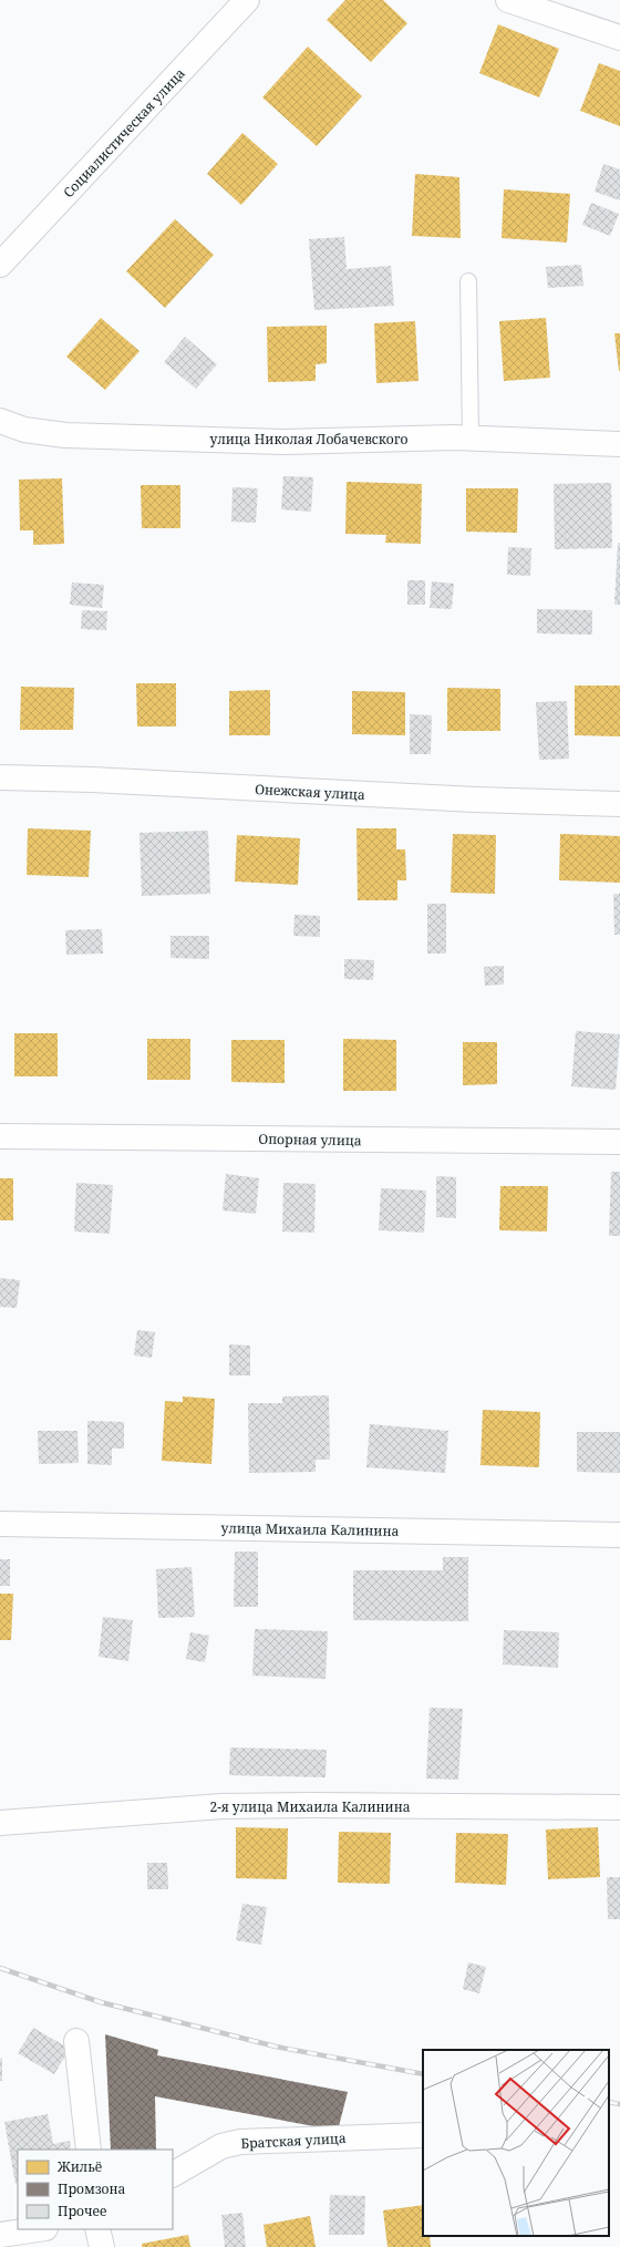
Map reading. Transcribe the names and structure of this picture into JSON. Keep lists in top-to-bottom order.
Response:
{
  "streets": {
    "street": [
      "Социалистическая улица",
      "улица Николая Лобачевского",
      "Онежская улица",
      "Опорная улица",
      "улица Михаила Калинина",
      "2-я улица Михаила Калинина",
      "Братская улица"
    ]
  },
  "legend": ["Жильё", "Промзона", "Прочее"]
}
